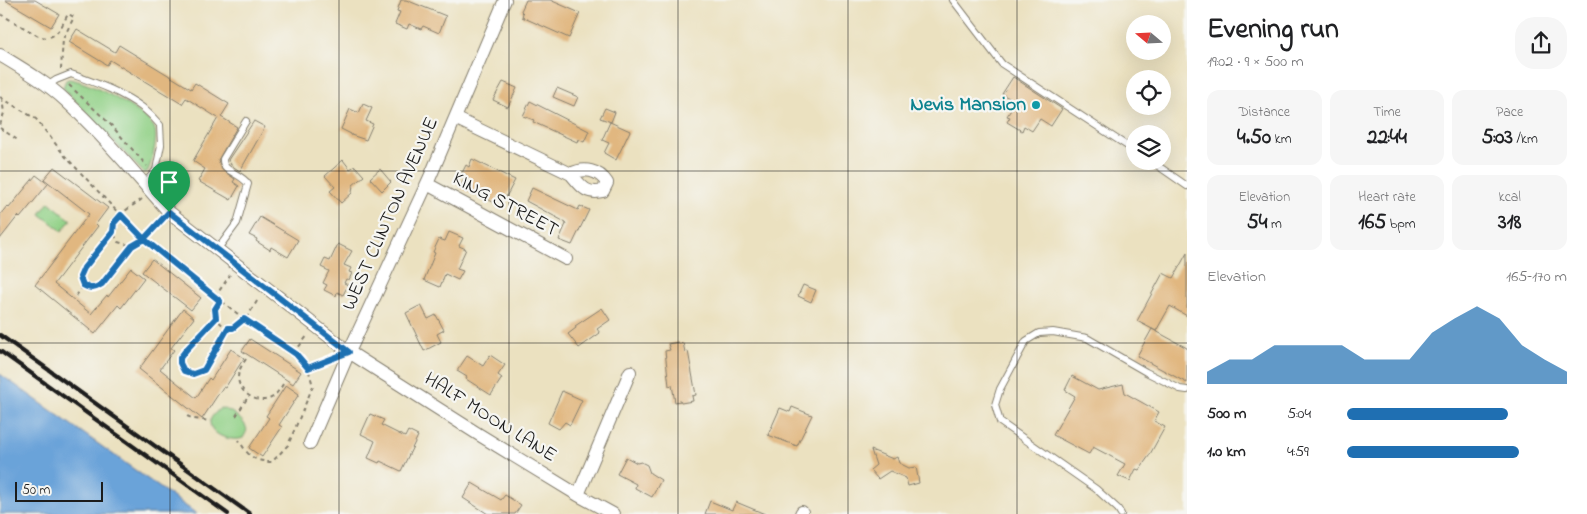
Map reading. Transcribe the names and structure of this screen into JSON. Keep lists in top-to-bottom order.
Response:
{
  "streets": {
    "street": ["KING STREET", "WEST CLINTON AVENUE", "HALF MOON LANE"]
  },
  "crossings": [
    ["KING STREET", "WEST CLINTON AVENUE"],
    ["WEST CLINTON AVENUE", "HALF MOON LANE"]
  ],
  "places": ["Nevis Mansion"],
  "scale_bar": "50 m",
  "north": "left",
  "page": {
    "heading": ["Evening run", "19:02 · 9 × 500 m"],
    "stats": [
      ["Distance", "4.50 km"],
      ["Time", "22:44"],
      ["Pace", "5:03 /km"],
      ["Elevation", "54 m"],
      ["Heart rate", "165 bpm"],
      ["kcal", "318"]
    ],
    "chart": ["Elevation", "165–170 m"],
    "list": [
      {
        "name": "500 m",
        "note": "5:04"
      },
      {
        "name": "1.0 km",
        "note": "4:59"
      }
    ],
    "scale": "50 m"
  }
}
